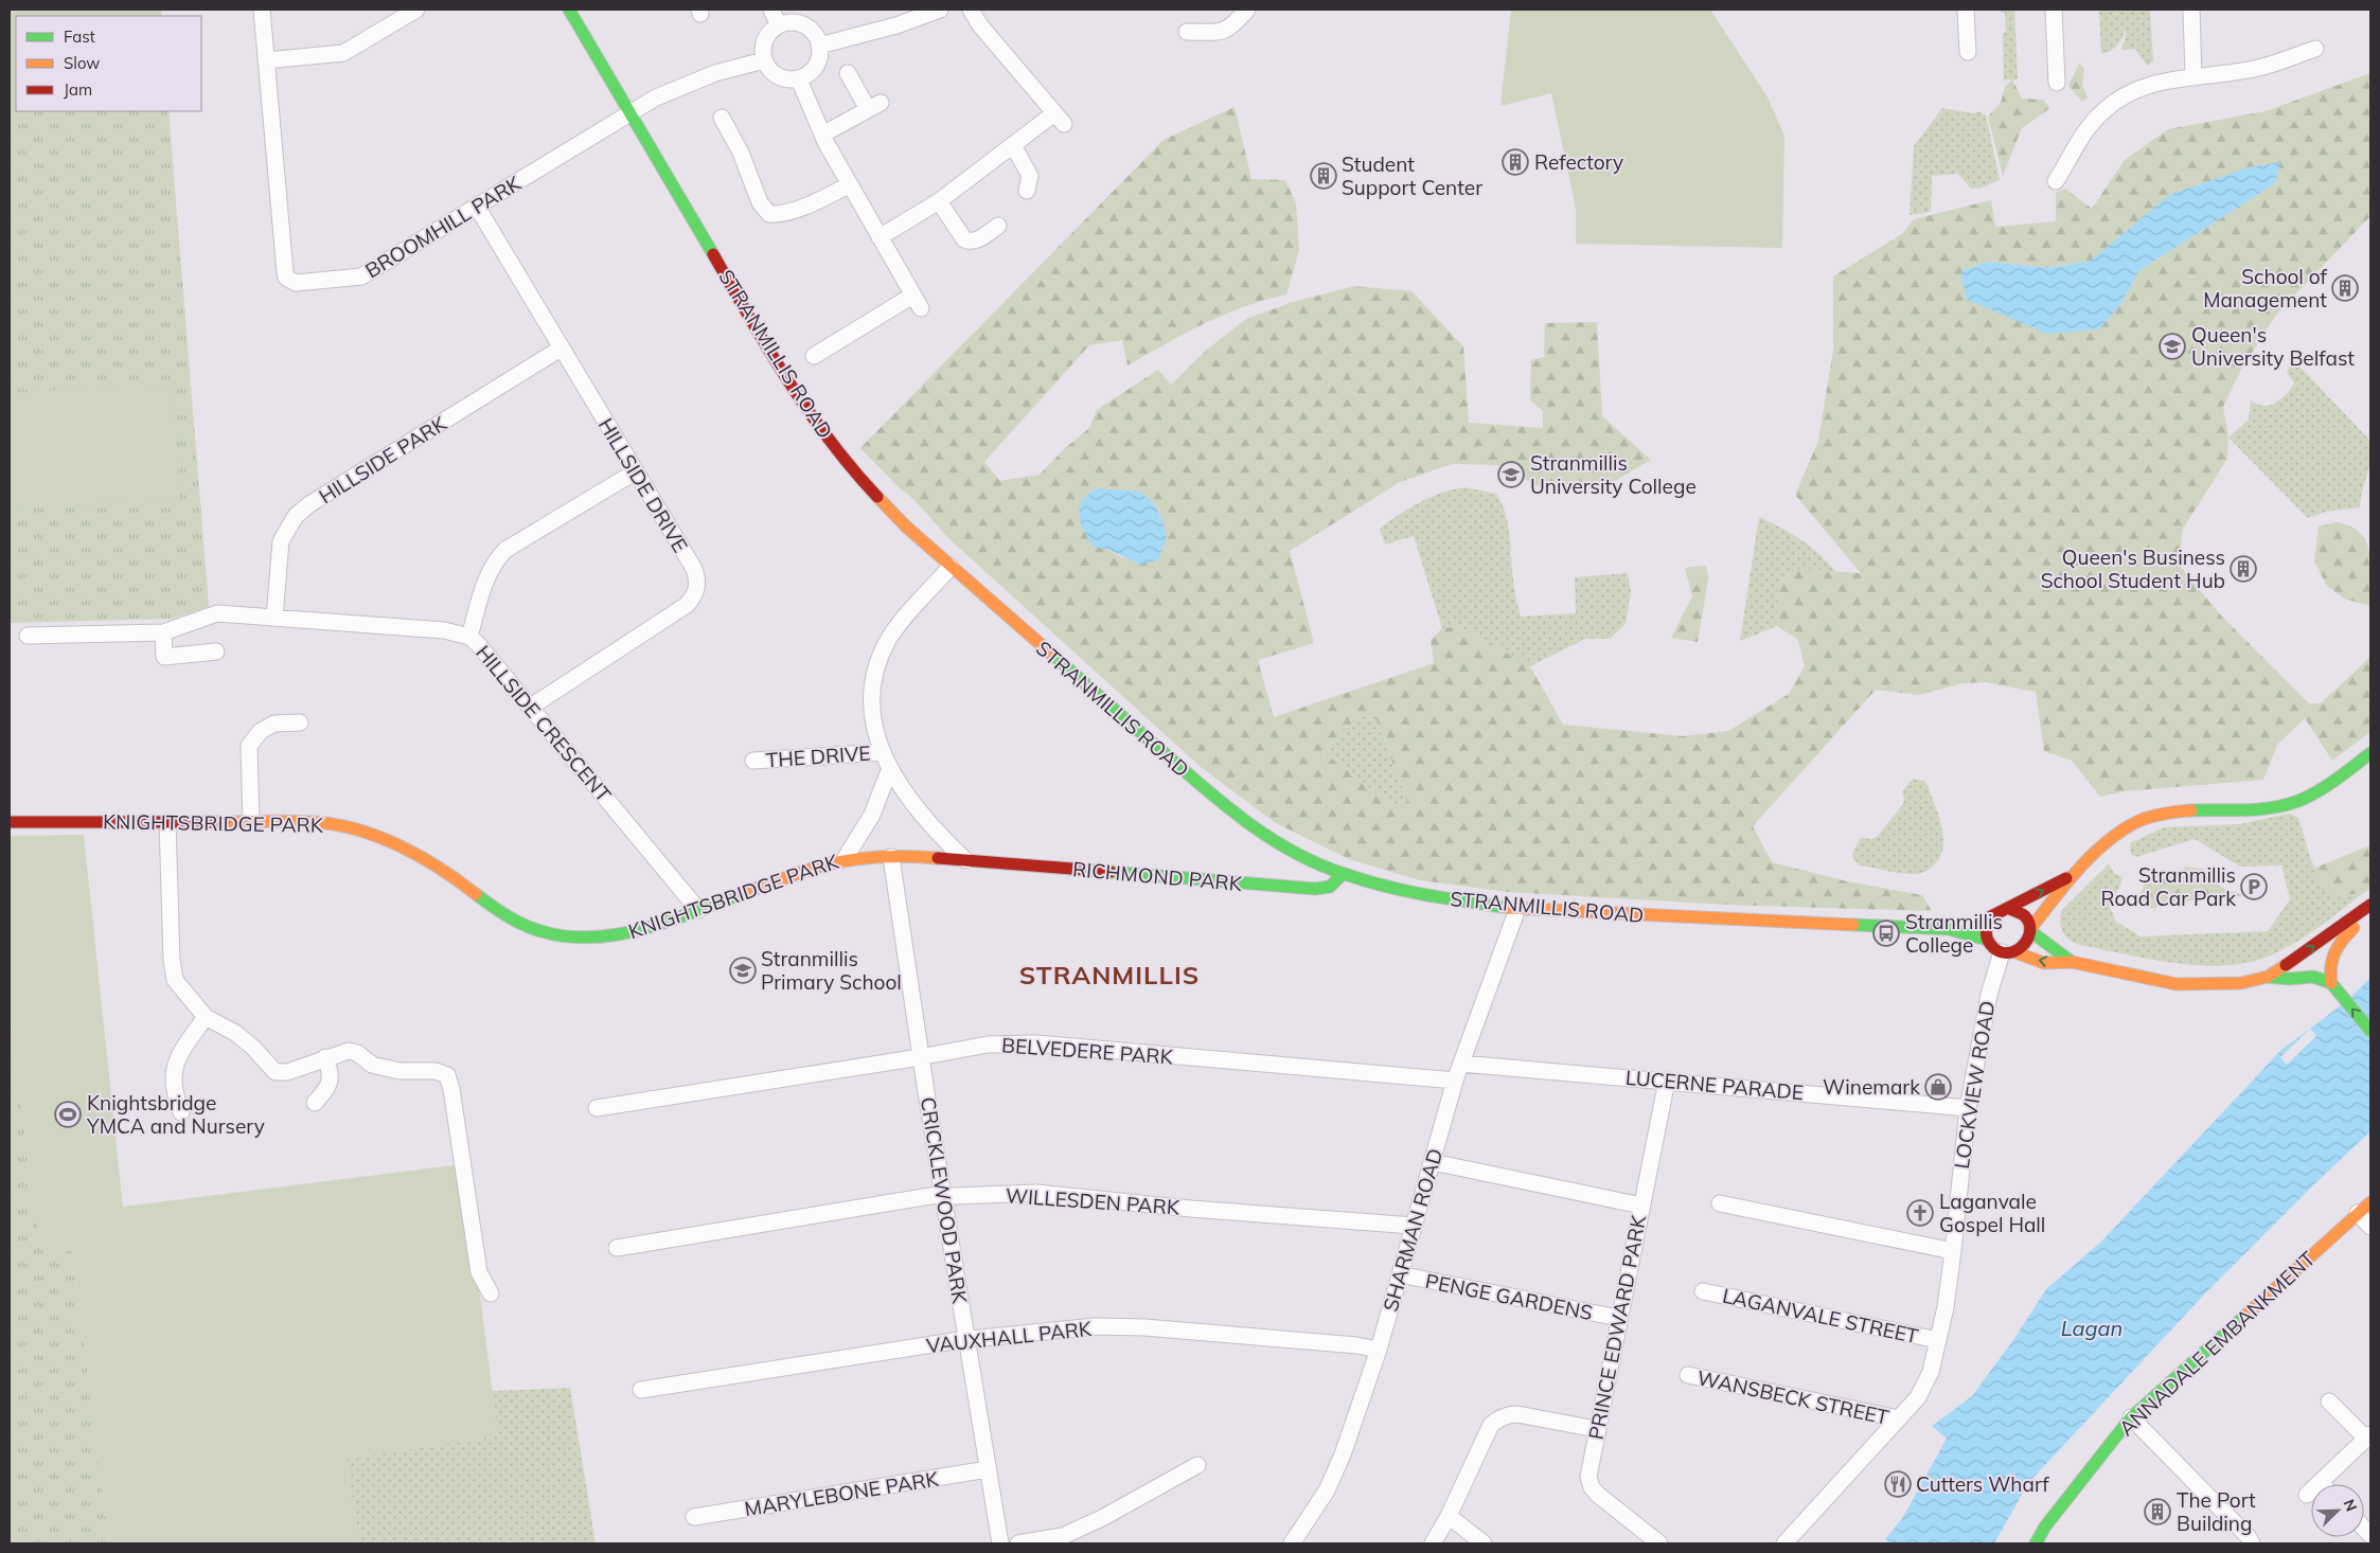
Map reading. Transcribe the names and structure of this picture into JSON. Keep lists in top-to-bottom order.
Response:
{
  "streets": {
    "street": [
      "BROOMHILL PARK",
      "STRANMILLIS ROAD",
      "HILLSIDE PARK",
      "HILLSIDE DRIVE",
      "HILLSIDE CRESCENT",
      "THE DRIVE",
      "KNIGHTSBRIDGE PARK",
      "RICHMOND PARK",
      "BELVEDERE PARK",
      "LUCERNE PARADE",
      "LOCKVIEW ROAD",
      "CRICKLEWOOD PARK",
      "WILLESDEN PARK",
      "SHARMAN ROAD",
      "PENGE GARDENS",
      "LAGANVALE STREET",
      "PRINCE EDWARD PARK",
      "VAUXHALL PARK",
      "ANNADALE EMBANKMENT",
      "WANSBECK STREET",
      "MARYLEBONE PARK"
    ]
  },
  "crossings": [
    ["BROOMHILL PARK", "STRANMILLIS ROAD"],
    ["BROOMHILL PARK", "HILLSIDE DRIVE"],
    ["STRANMILLIS ROAD", "RICHMOND PARK"],
    ["STRANMILLIS ROAD", "LOCKVIEW ROAD"],
    ["STRANMILLIS ROAD", "SHARMAN ROAD"],
    ["HILLSIDE PARK", "HILLSIDE DRIVE"],
    ["HILLSIDE PARK", "HILLSIDE CRESCENT"],
    ["HILLSIDE DRIVE", "HILLSIDE CRESCENT"],
    ["HILLSIDE CRESCENT", "KNIGHTSBRIDGE PARK"],
    ["KNIGHTSBRIDGE PARK", "RICHMOND PARK"],
    ["RICHMOND PARK", "CRICKLEWOOD PARK"],
    ["BELVEDERE PARK", "CRICKLEWOOD PARK"],
    ["BELVEDERE PARK", "SHARMAN ROAD"],
    ["LUCERNE PARADE", "LOCKVIEW ROAD"],
    ["LUCERNE PARADE", "SHARMAN ROAD"],
    ["LUCERNE PARADE", "PRINCE EDWARD PARK"],
    ["LOCKVIEW ROAD", "LAGANVALE STREET"],
    ["LOCKVIEW ROAD", "WANSBECK STREET"],
    ["CRICKLEWOOD PARK", "WILLESDEN PARK"],
    ["CRICKLEWOOD PARK", "VAUXHALL PARK"],
    ["CRICKLEWOOD PARK", "MARYLEBONE PARK"],
    ["WILLESDEN PARK", "SHARMAN ROAD"],
    ["SHARMAN ROAD", "PENGE GARDENS"],
    ["SHARMAN ROAD", "VAUXHALL PARK"],
    ["PENGE GARDENS", "PRINCE EDWARD PARK"]
  ],
  "districts": ["STRANMILLIS"],
  "water": ["Lagan"],
  "places": {
    "building": [
      "Refectory",
      "Student Support Center",
      "School of Management",
      "Queen's Business School Student Hub",
      "The Port Building"
    ],
    "school or university": ["Queen's University Belfast", "Stranmillis University College", "Stranmillis Primary School"],
    "parking": ["Stranmillis Road Car Park"],
    "bus stop": ["Stranmillis College"],
    "shop": ["Winemark"],
    "sports": ["Knightsbridge YMCA and Nursery"],
    "church": ["Laganvale Gospel Hall"],
    "restaurant": ["Cutters Wharf"]
  },
  "legend": ["Fast", "Slow", "Jam"],
  "north": "top right"
}
